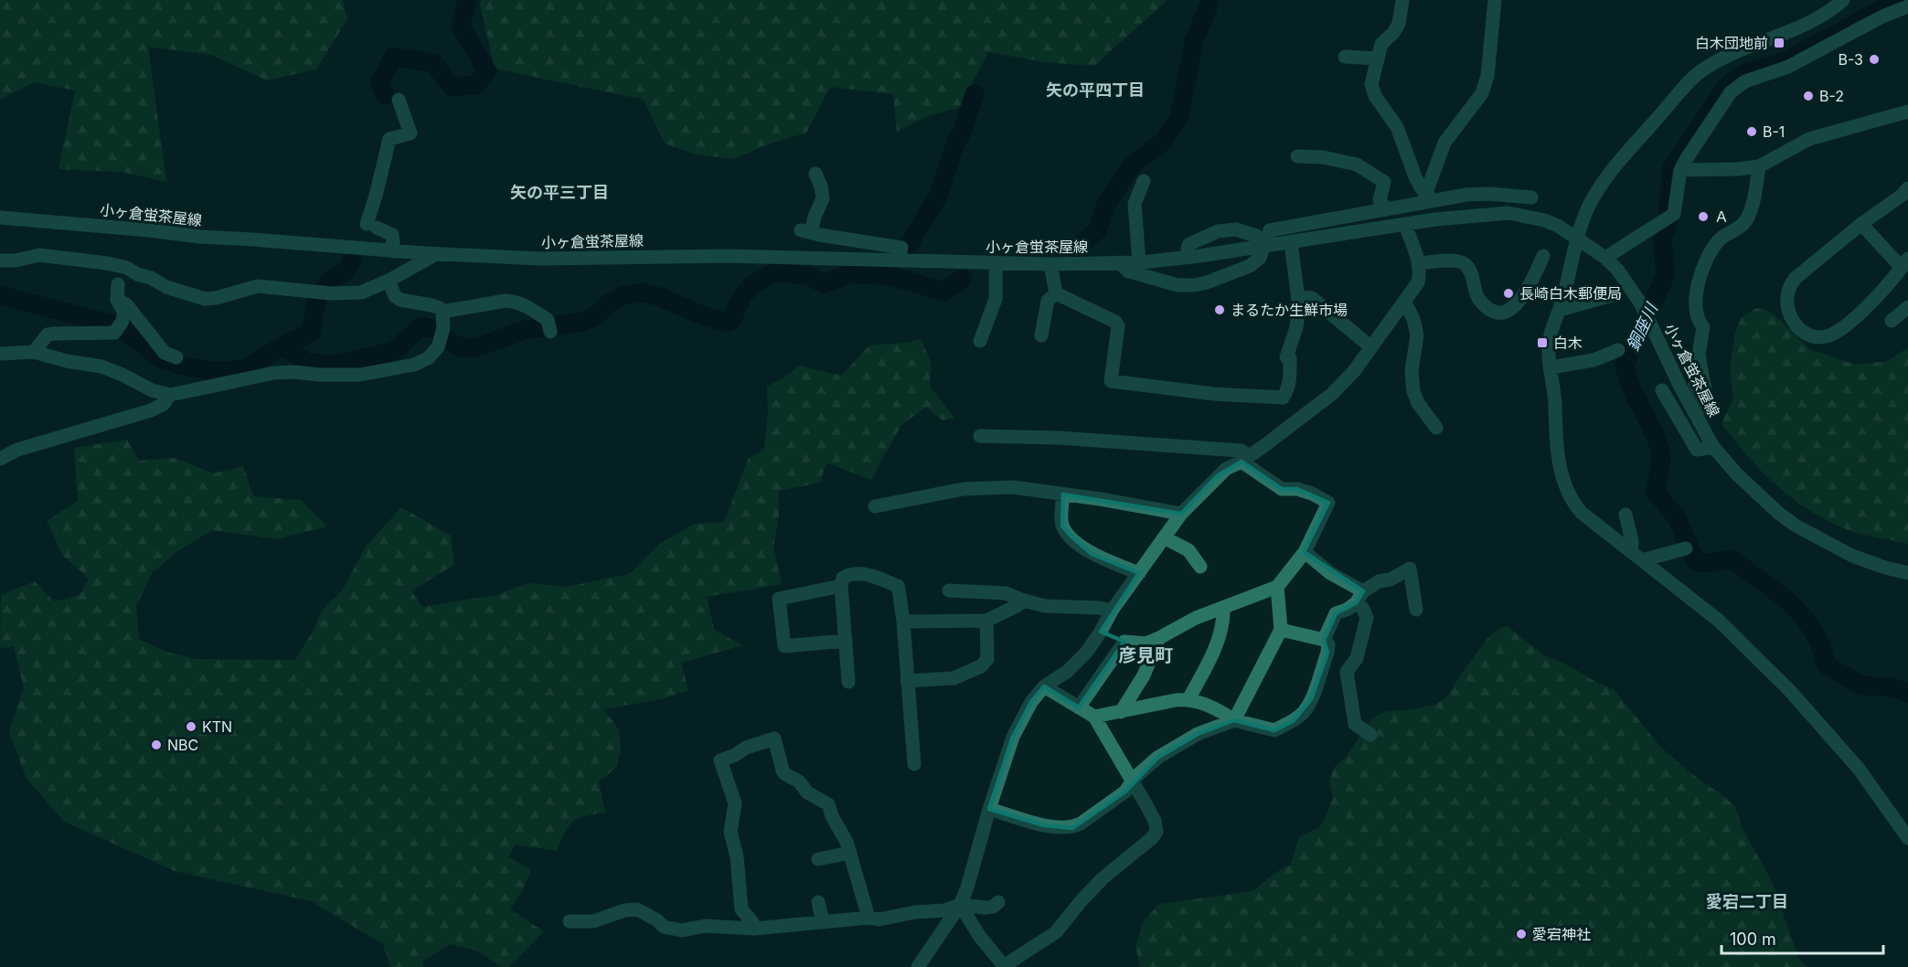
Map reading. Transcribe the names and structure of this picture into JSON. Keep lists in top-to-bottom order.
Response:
{
  "streets": {
    "street": ["小ヶ倉蛍茶屋線"]
  },
  "districts": [
    "矢の平四丁目",
    "矢の平三丁目",
    "彦見町",
    "愛宕二丁目"
  ],
  "water": ["銅座川"],
  "places": {
    "transit": ["白木団地前", "白木"],
    "other": [
      "B-3",
      "B-2",
      "B-1",
      "Ａ",
      "長崎白木郵便局",
      "まるたか生鮮市場",
      "KTN",
      "NBC",
      "愛宕神社"
    ]
  },
  "scale_bar": "100 m"
}
